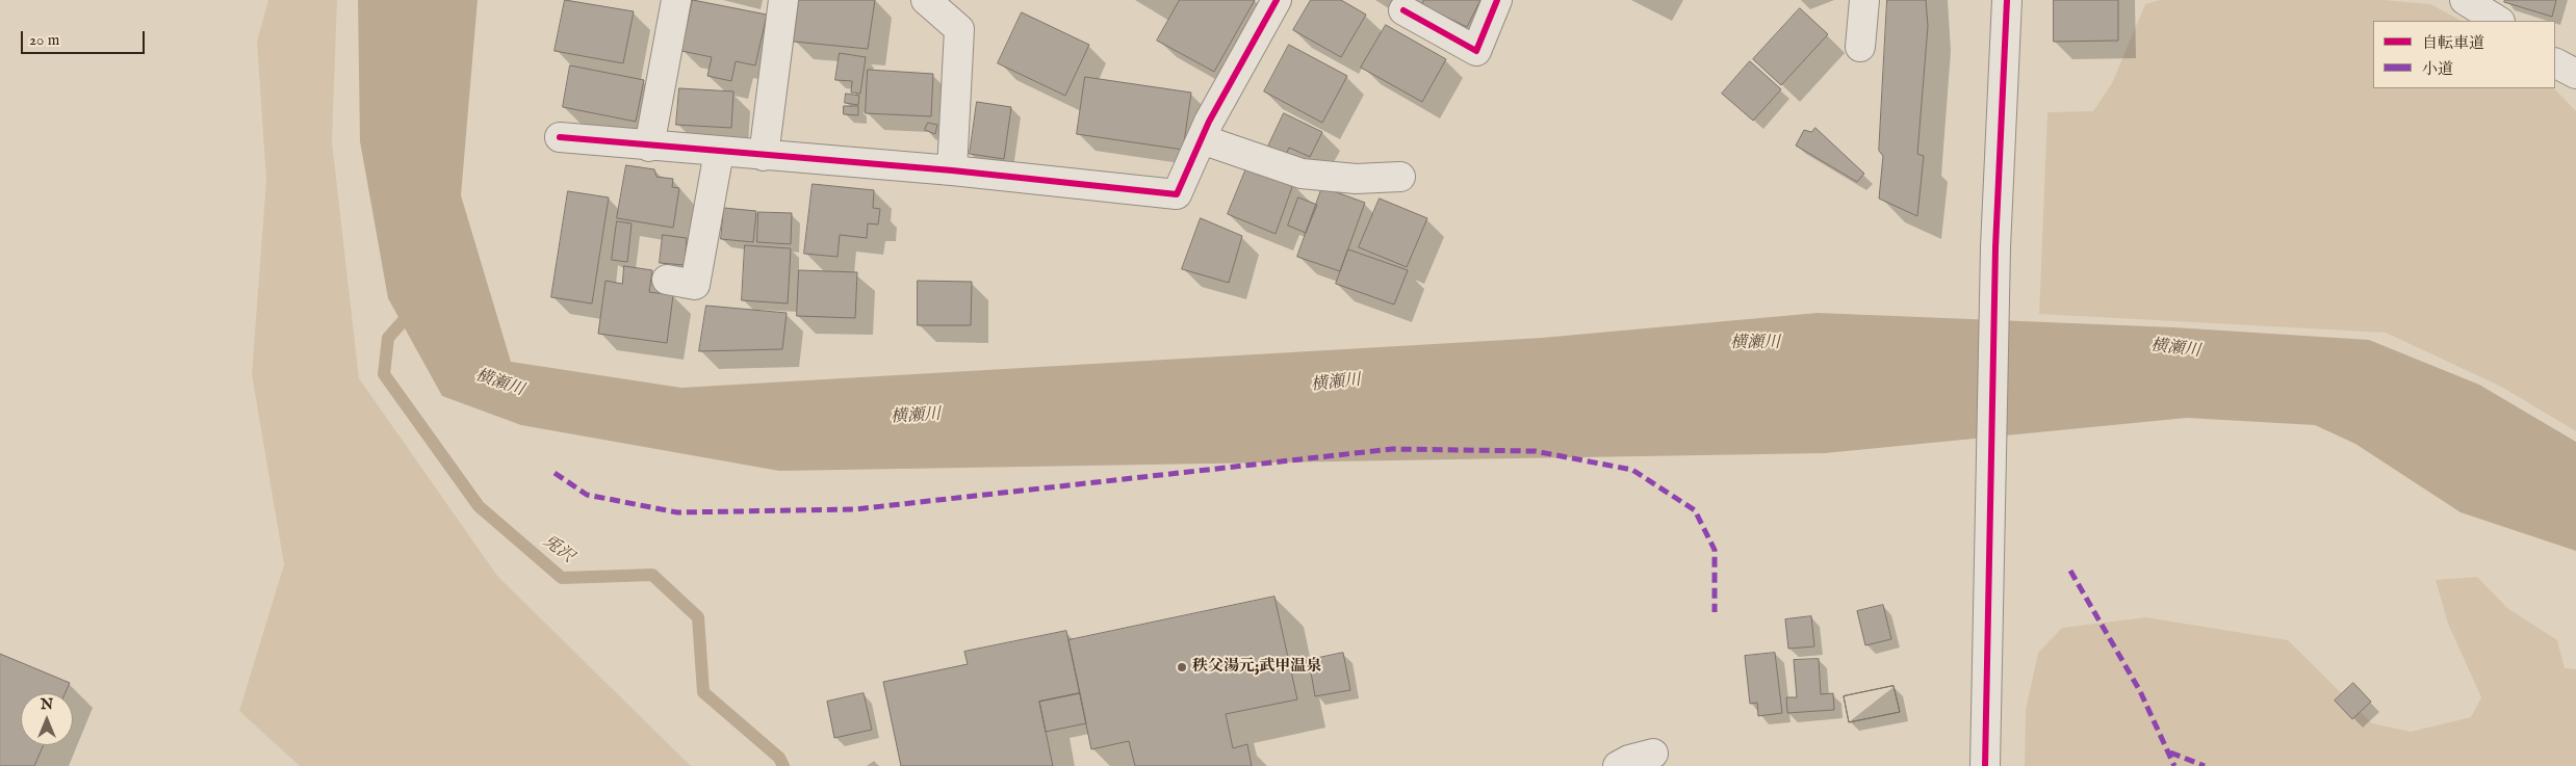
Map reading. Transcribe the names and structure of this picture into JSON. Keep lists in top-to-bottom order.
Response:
{
  "water": ["横瀬川", "兎沢"],
  "places": ["秩父湯元;武甲温泉"],
  "legend": ["自転車道", "小道"],
  "scale_bar": "20 m",
  "north": "top"
}
